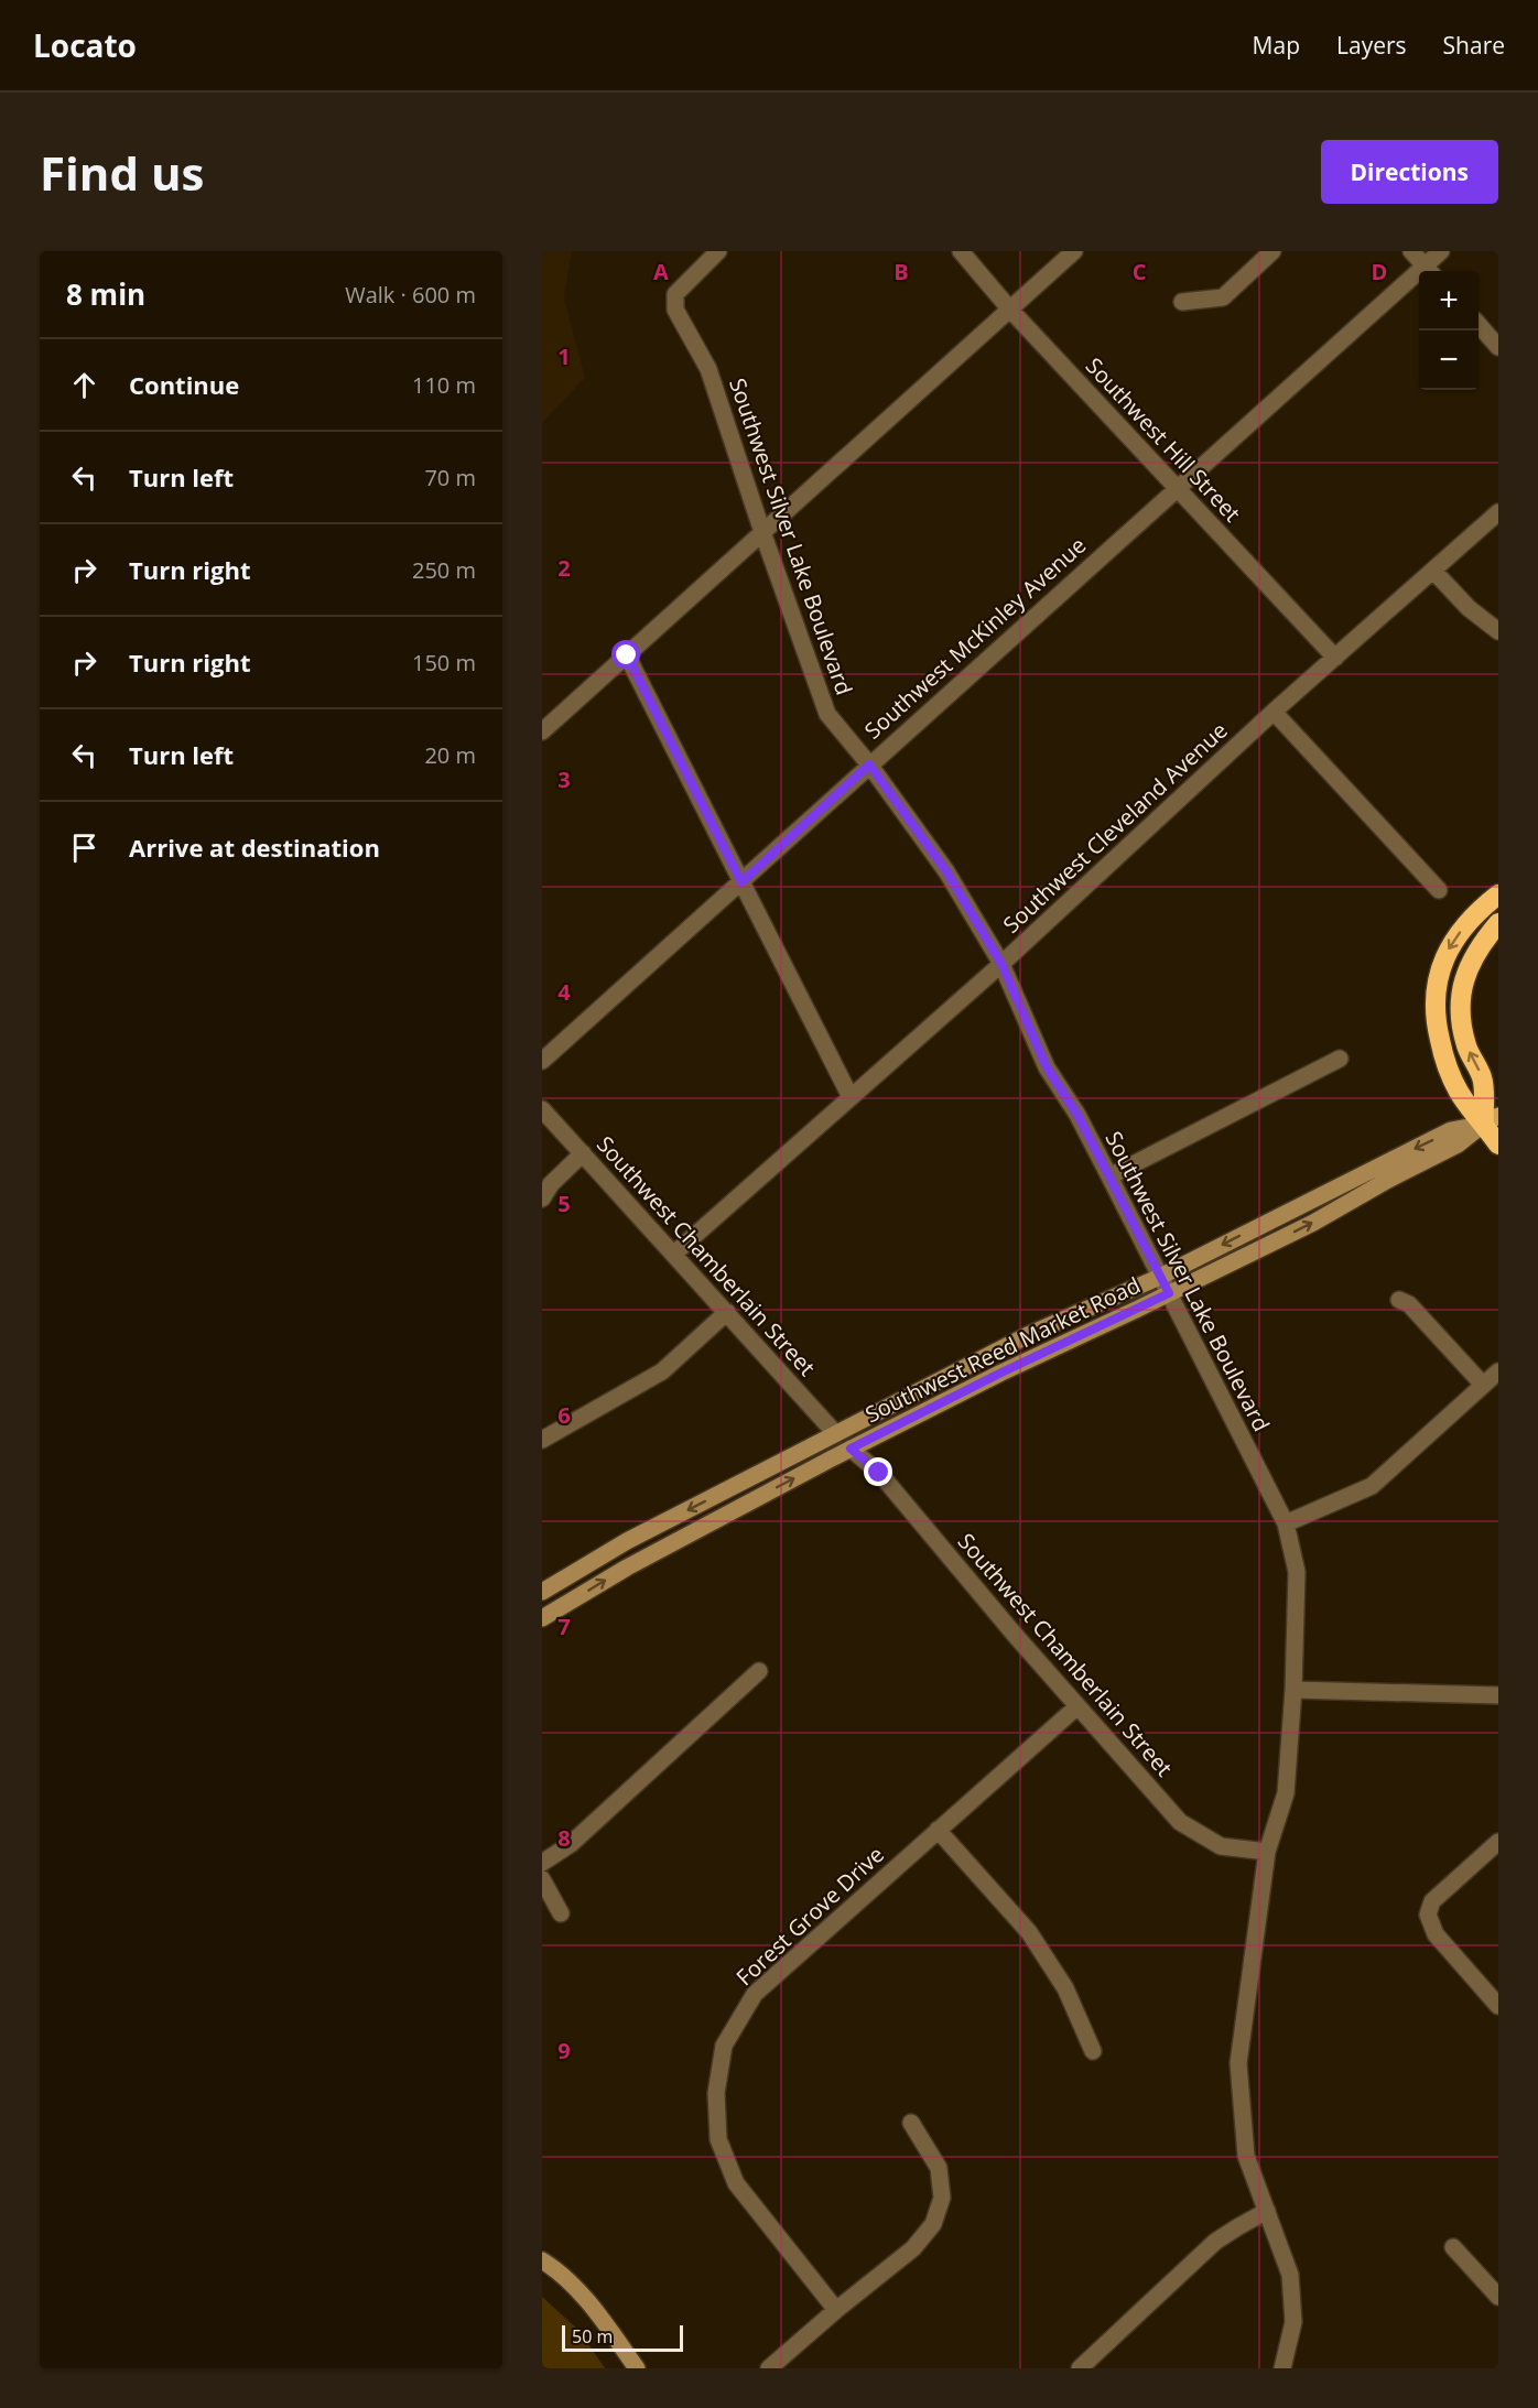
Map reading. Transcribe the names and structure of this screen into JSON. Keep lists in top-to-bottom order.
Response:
{
  "streets": {
    "main road": ["Southwest Reed Market Road"],
    "street": [
      "Southwest Hill Street",
      "Southwest Silver Lake Boulevard",
      "Southwest McKinley Avenue",
      "Southwest Cleveland Avenue",
      "Southwest Chamberlain Street",
      "Forest Grove Drive"
    ]
  },
  "crossings": [
    ["Southwest Hill Street", "Southwest McKinley Avenue"],
    ["Southwest Hill Street", "Southwest Cleveland Avenue"],
    ["Southwest Silver Lake Boulevard", "Southwest McKinley Avenue"],
    ["Southwest Silver Lake Boulevard", "Southwest Cleveland Avenue"],
    ["Southwest Silver Lake Boulevard", "Southwest Chamberlain Street"],
    ["Southwest Silver Lake Boulevard", "Southwest Reed Market Road"],
    ["Southwest Cleveland Avenue", "Southwest Chamberlain Street"],
    ["Southwest Chamberlain Street", "Southwest Reed Market Road"],
    ["Southwest Chamberlain Street", "Forest Grove Drive"]
  ],
  "scale_bar": "50 m",
  "page": {
    "header": "Locato",
    "nav": ["Map", "Layers", "Share"],
    "buttons": "Directions",
    "title": "Find us",
    "heading": ["8 min", "Walk · 600 m"],
    "map_buttons": ["+", "−"],
    "list": [
      ["Continue", "110 m"],
      ["Turn left", "70 m"],
      ["Turn right", "250 m"],
      ["Turn right", "150 m"],
      ["Turn left", "20 m"],
      "Arrive at destination"
    ],
    "scale": "50 m"
  },
  "grid": {
    "columns": [
      "A",
      "B",
      "C",
      "D"
    ],
    "rows": [
      "1",
      "2",
      "3",
      "4",
      "5",
      "6",
      "7",
      "8",
      "9"
    ]
  }
}
